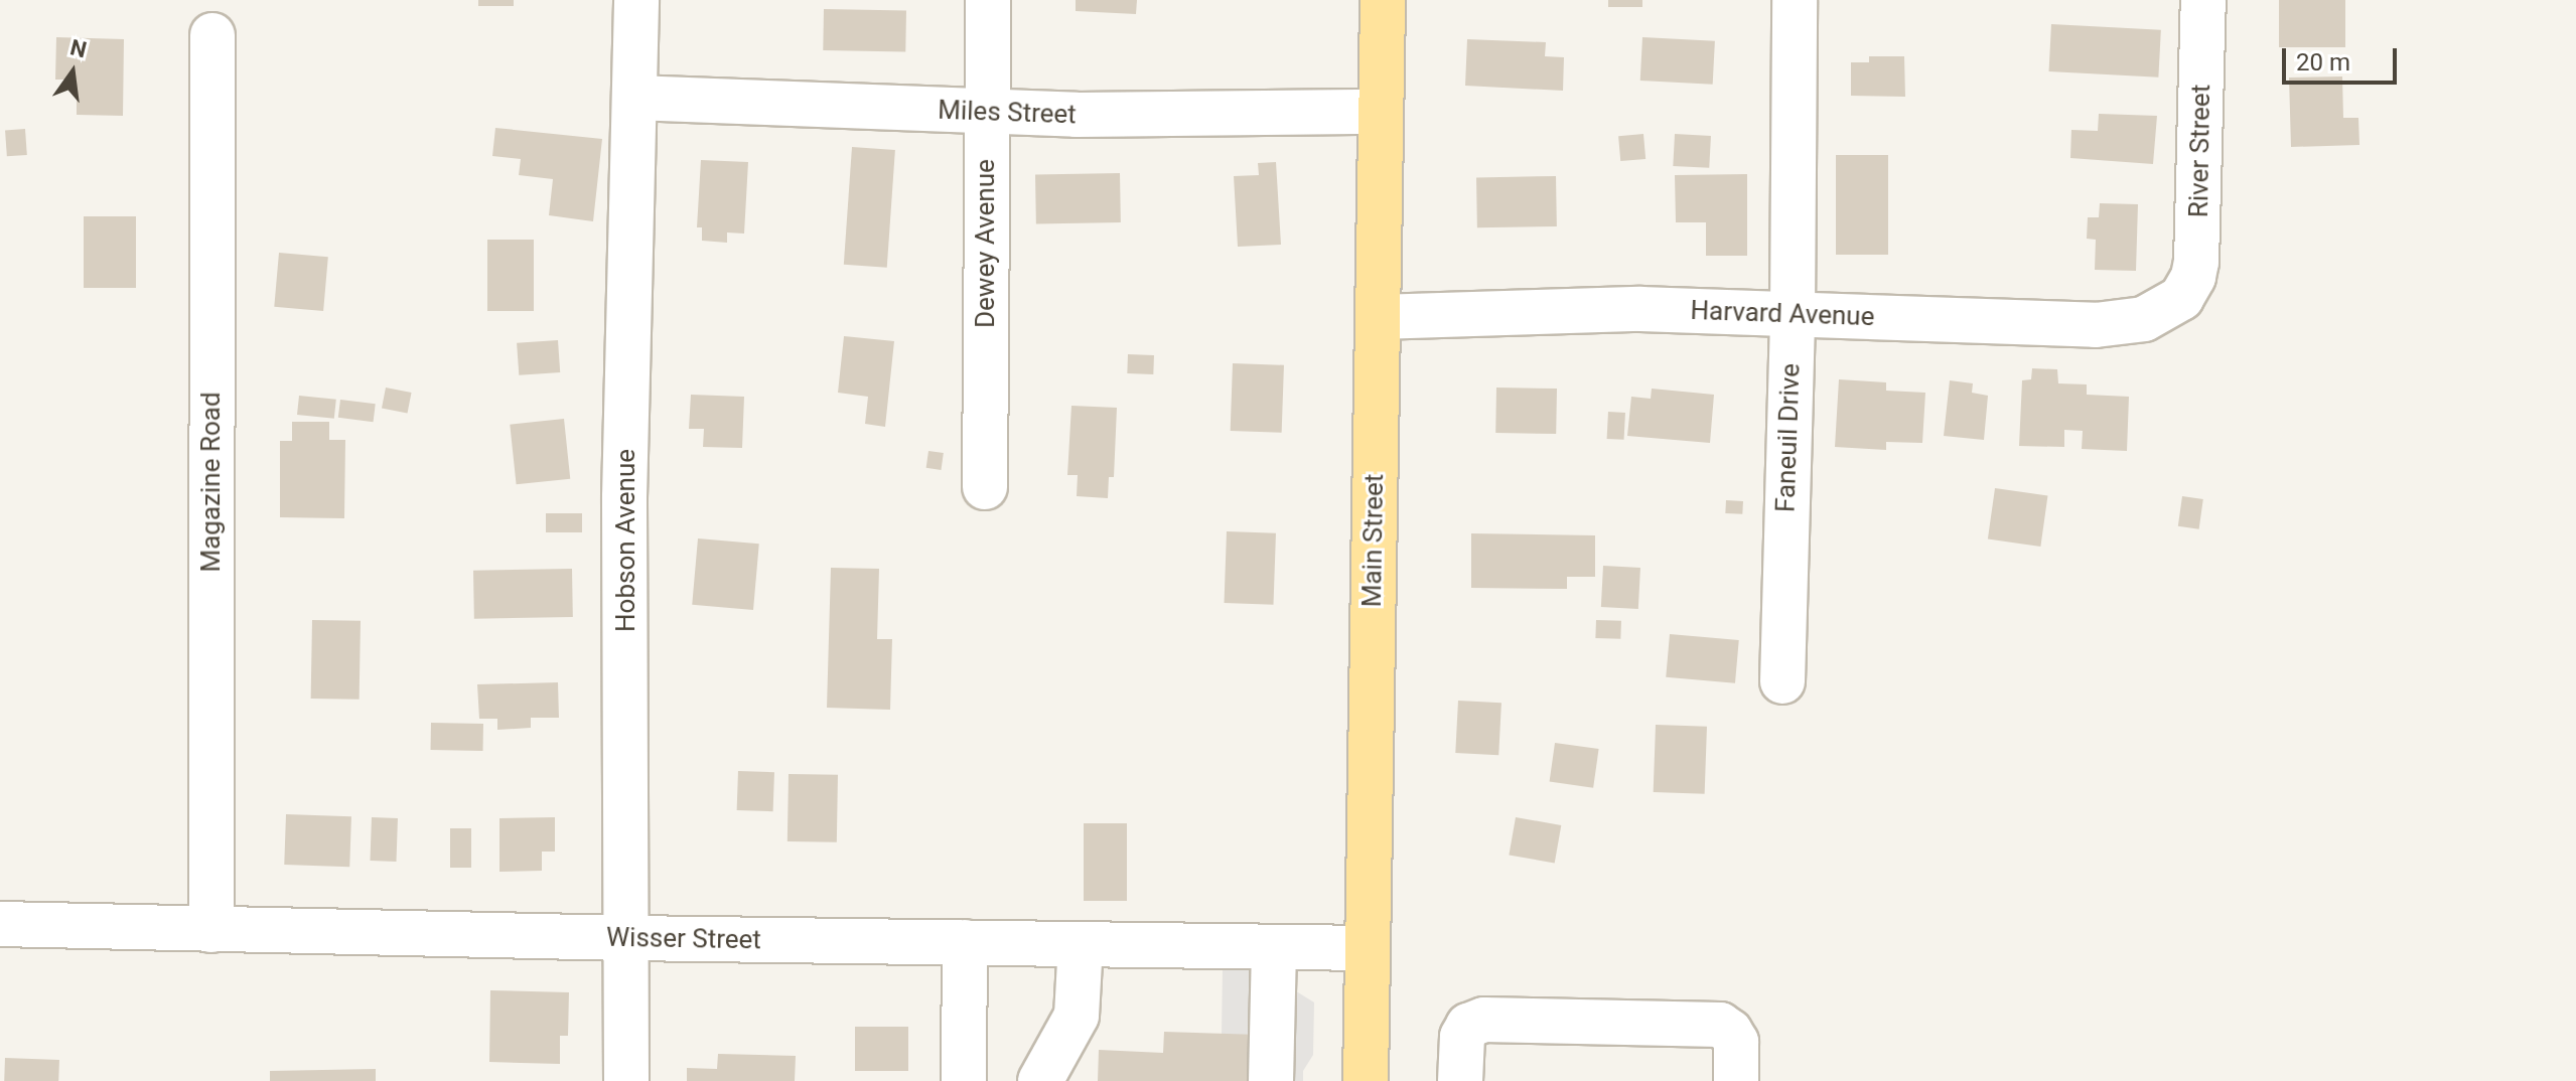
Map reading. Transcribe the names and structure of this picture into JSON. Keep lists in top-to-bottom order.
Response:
{
  "streets": {
    "main road": ["Main Street"],
    "street": [
      "Miles Street",
      "River Street",
      "Dewey Avenue",
      "Harvard Avenue",
      "Faneuil Drive",
      "Magazine Road",
      "Hobson Avenue",
      "Wisser Street"
    ]
  },
  "crossings": [
    ["Miles Street", "Dewey Avenue"],
    ["Miles Street", "Hobson Avenue"],
    ["Miles Street", "Main Street"],
    ["River Street", "Harvard Avenue"],
    ["Harvard Avenue", "Faneuil Drive"],
    ["Harvard Avenue", "Main Street"],
    ["Magazine Road", "Wisser Street"],
    ["Hobson Avenue", "Wisser Street"],
    ["Main Street", "Wisser Street"]
  ],
  "scale_bar": "20 m",
  "north": "top"
}
